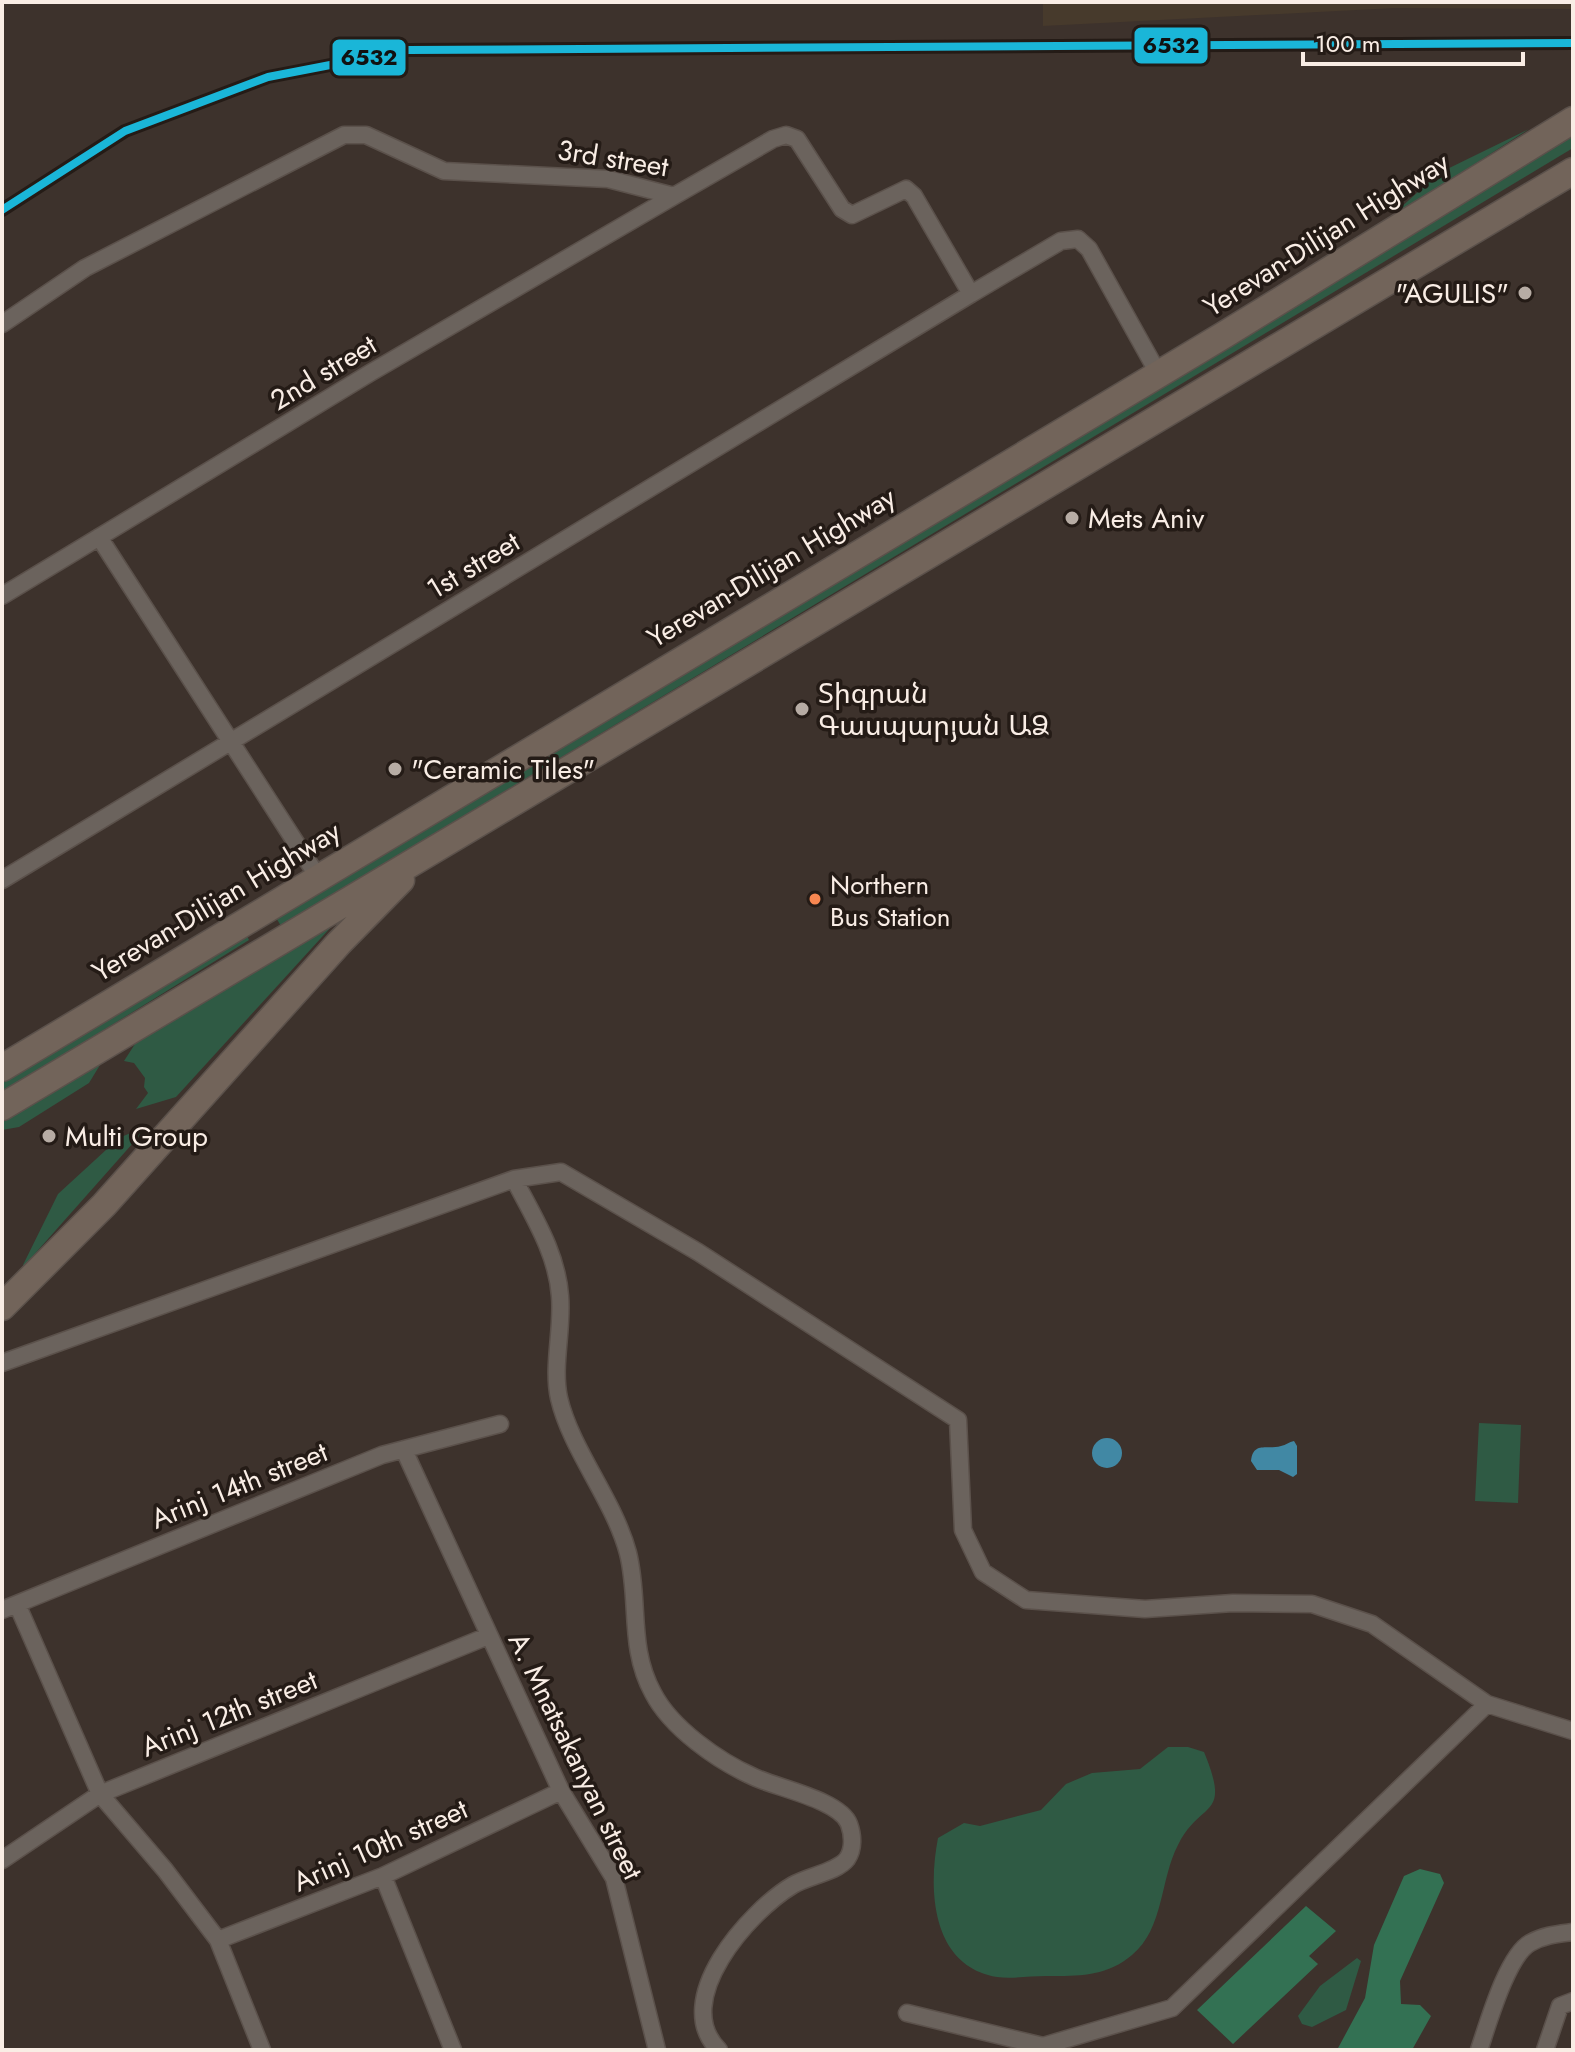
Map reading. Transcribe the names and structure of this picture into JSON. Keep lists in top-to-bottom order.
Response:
{
  "streets": {
    "highway": ["Yerevan-Dilijan Highway"],
    "street": [
      "3rd street",
      "2nd street",
      "1st street",
      "Arinj 14th street",
      "Arinj 12th street",
      "A. Mnatsakanyan street",
      "Arinj 10th street"
    ]
  },
  "crossings": [
    ["3rd street", "2nd street"],
    ["3rd street", "1st street"],
    ["Arinj 14th street", "A. Mnatsakanyan street"],
    ["Arinj 12th street", "A. Mnatsakanyan street"],
    ["A. Mnatsakanyan street", "Arinj 10th street"]
  ],
  "places": [
    "\"AGULIS\"",
    "Mets Aniv",
    "Տիգրան Գասպարյան ԱՁ",
    "\"Ceramic Tiles\"",
    "Northern Bus Station",
    "Multi Group"
  ],
  "lines": ["transit line 6532"],
  "scale_bar": "100 m"
}
